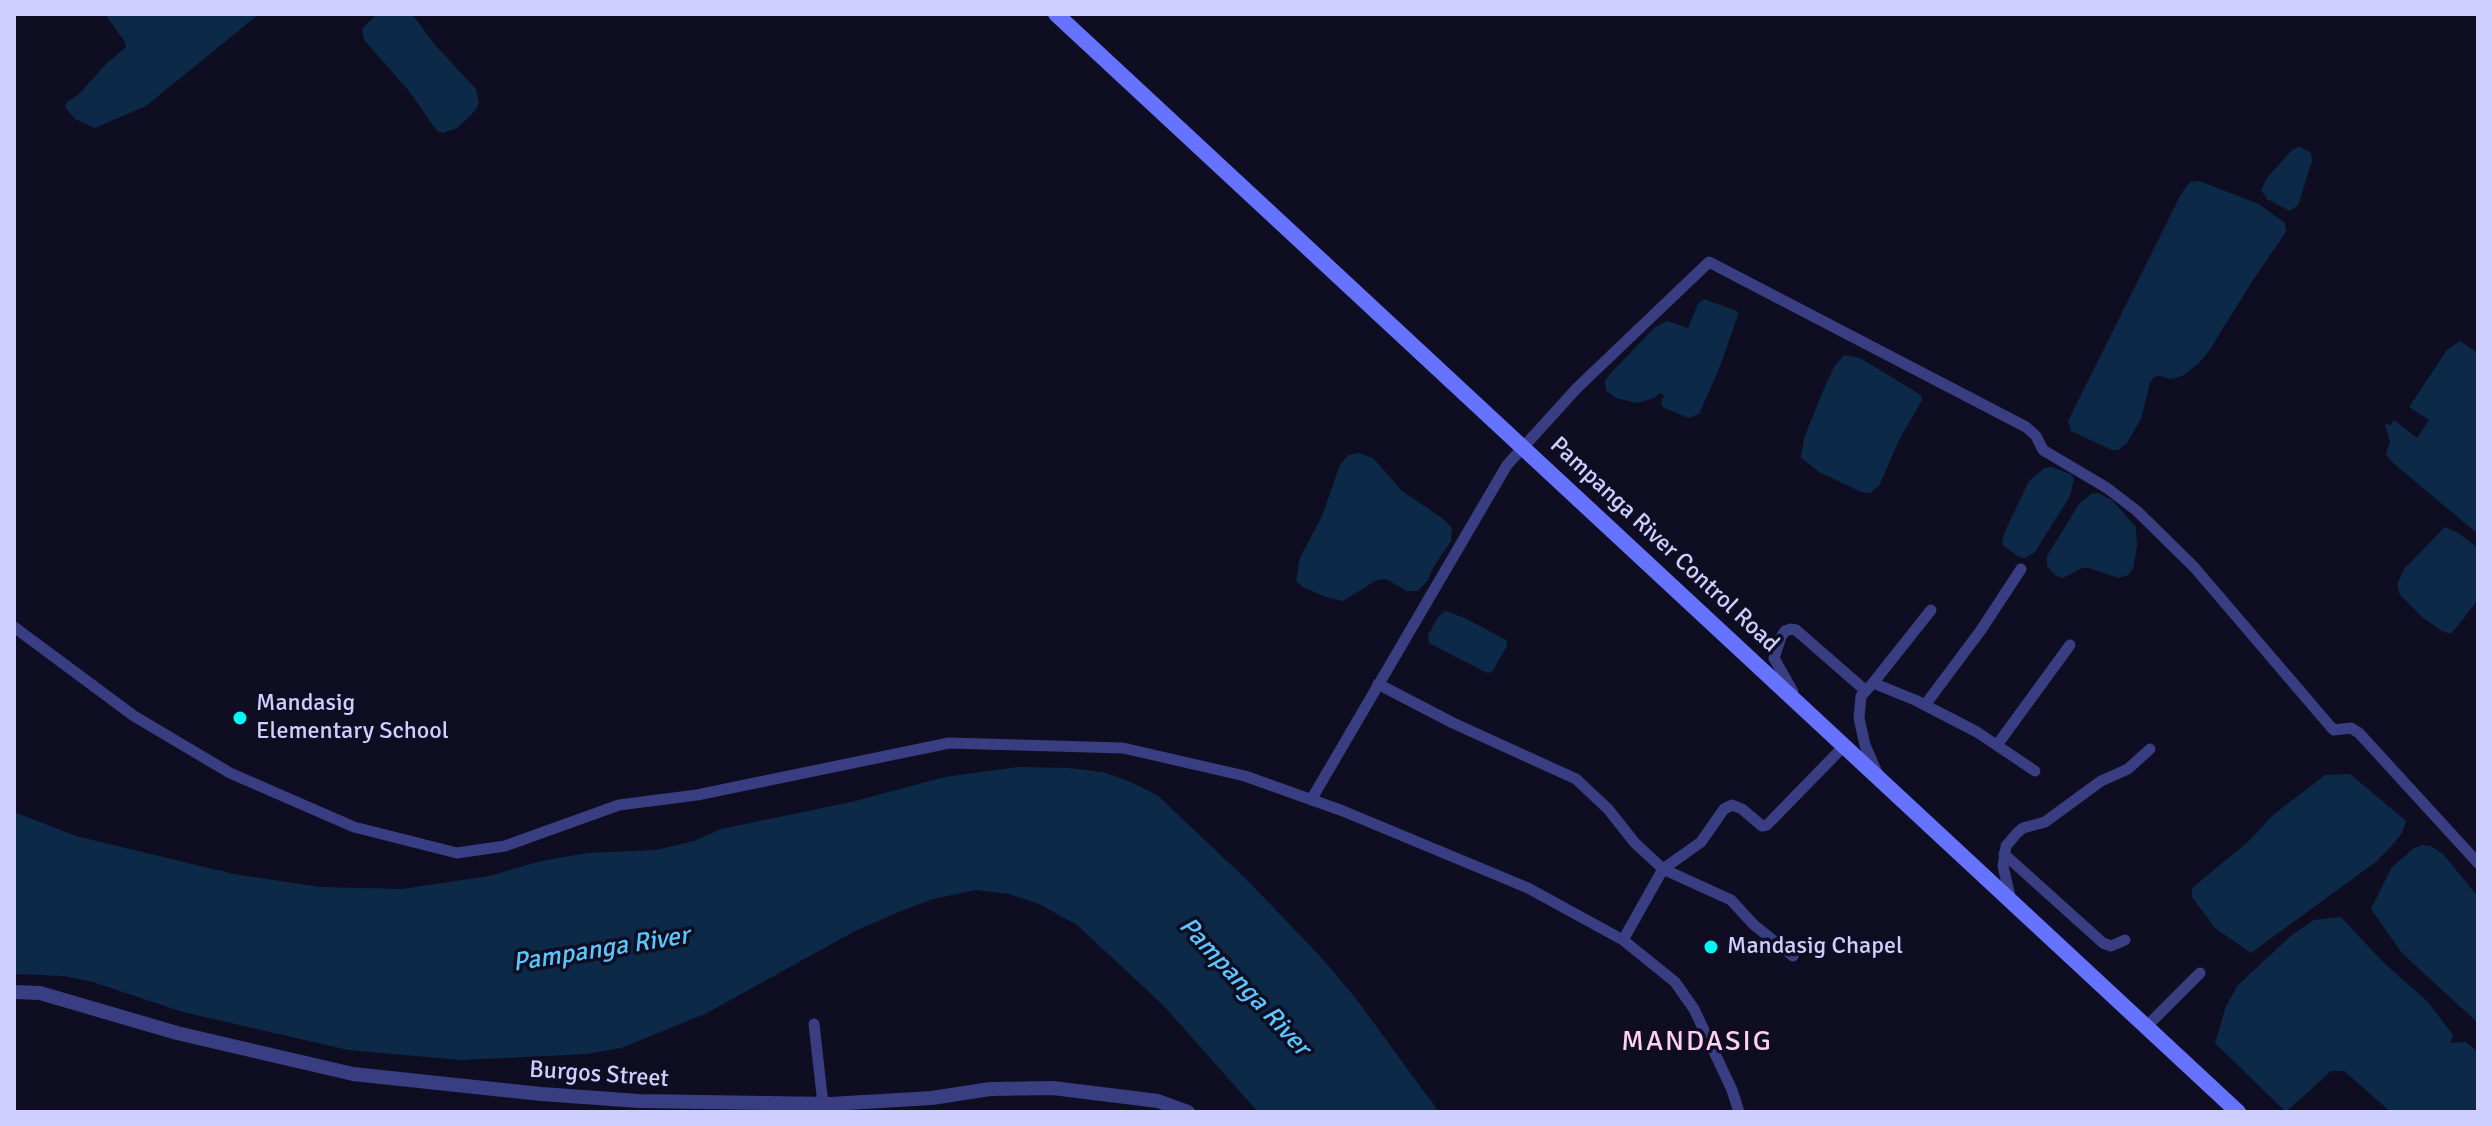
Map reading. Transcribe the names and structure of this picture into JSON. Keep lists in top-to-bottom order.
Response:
{
  "streets": {
    "main road": ["Pampanga River Control Road"],
    "street": ["Burgos Street"]
  },
  "districts": ["MANDASIG"],
  "water": ["Pampanga River"],
  "places": ["Mandasig Elementary School", "Mandasig Chapel"]
}
